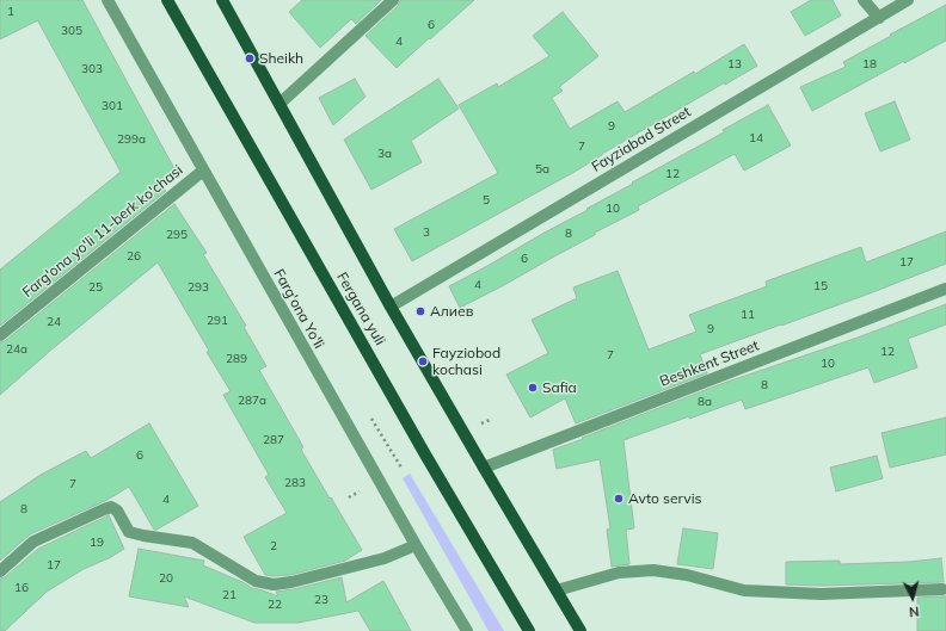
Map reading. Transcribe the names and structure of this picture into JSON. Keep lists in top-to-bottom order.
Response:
{
  "streets": {
    "main road": ["Fergana yuli"],
    "street": [
      "Fayziabad Street",
      "Farg'ona yo'li 11-berk ko'chasi",
      "Farg'ona Yo'li",
      "Beshkent Street"
    ]
  },
  "crossings": [
    ["Fayziabad Street", "Fergana yuli"],
    ["Farg'ona yo'li 11-berk ko'chasi", "Farg'ona Yo'li"],
    ["Fergana yuli", "Beshkent Street"]
  ],
  "places": [
    "Sheikh",
    "Алиев",
    "Fayziobod kochasi",
    "Safia",
    "Avto servis"
  ],
  "house_numbers": [
    "1",
    "6",
    "305",
    "4",
    "13",
    "18",
    "303",
    "301",
    "9",
    "14",
    "299a",
    "7",
    "3a",
    "5a",
    "12",
    "5",
    "10",
    "3",
    "8",
    "295",
    "26",
    "6",
    "17",
    "4",
    "15",
    "25",
    "293",
    "11",
    "291",
    "24",
    "9",
    "24a",
    "12",
    "7",
    "289",
    "10",
    "8",
    "287a",
    "8a",
    "287",
    "6",
    "283",
    "7",
    "4",
    "8",
    "19",
    "2",
    "17",
    "20",
    "16",
    "21",
    "23",
    "22"
  ],
  "north": "bottom"
}
